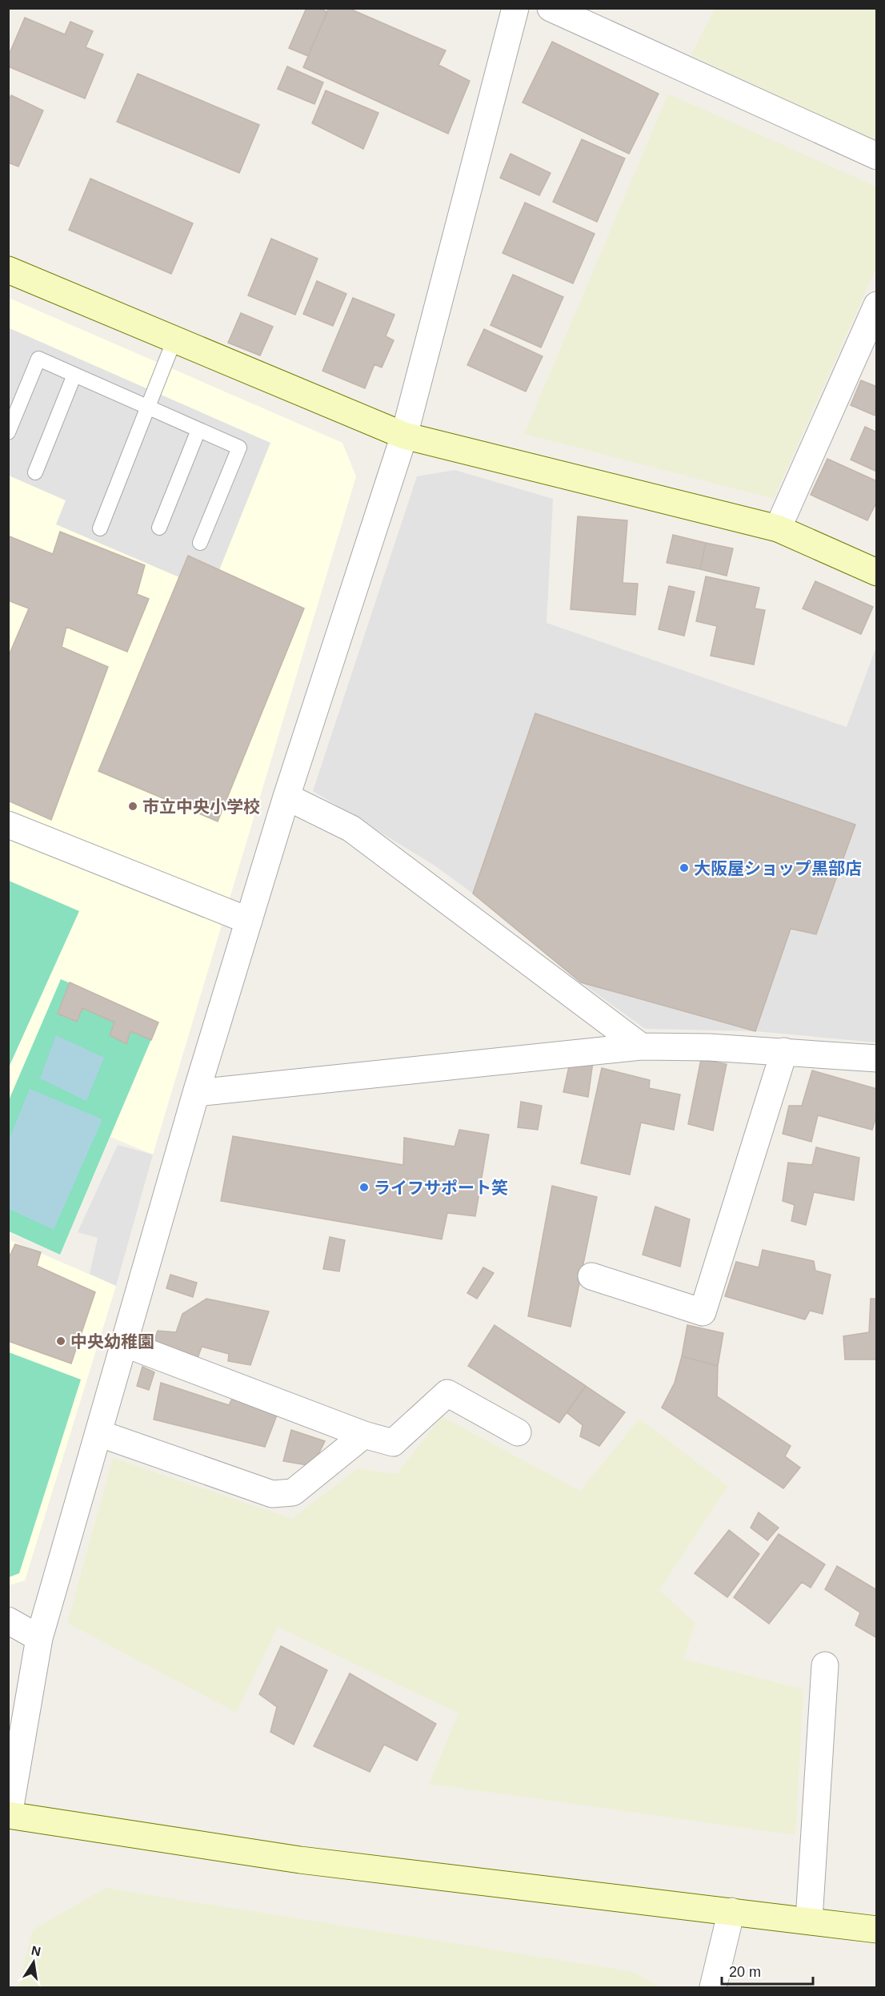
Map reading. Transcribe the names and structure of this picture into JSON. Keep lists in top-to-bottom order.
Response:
{
  "places": [
    "市立中央小学校",
    "大阪屋ショップ黒部店",
    "ライフサポート笑",
    "中央幼稚園"
  ],
  "scale_bar": "20 m",
  "north": "top"
}
